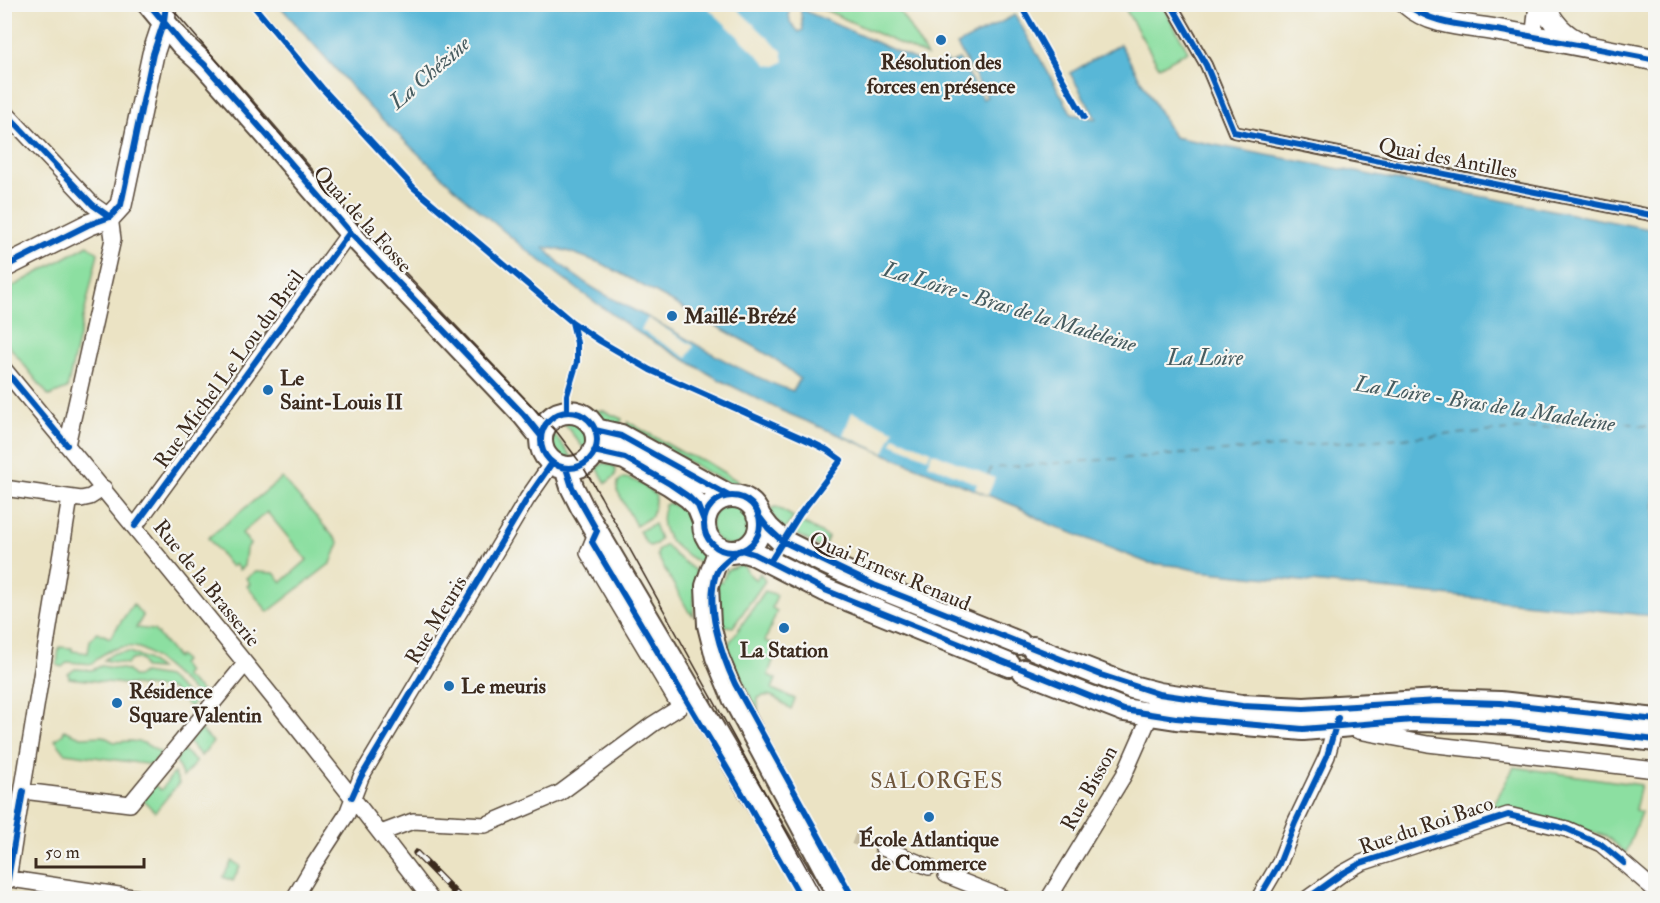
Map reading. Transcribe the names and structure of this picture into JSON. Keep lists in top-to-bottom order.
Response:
{
  "streets": {
    "main road": ["Quai de la Fosse", "Quai Ernest Renaud"],
    "street": [
      "Quai des Antilles",
      "Rue Michel Le Lou du Breil",
      "Rue de la Brasserie",
      "Rue Meuris",
      "Rue Bisson",
      "Rue du Roi Baco"
    ]
  },
  "crossings": [
    ["Quai de la Fosse", "Rue Michel Le Lou du Breil"],
    ["Quai de la Fosse", "Rue Meuris"],
    ["Rue Michel Le Lou du Breil", "Rue de la Brasserie"],
    ["Quai Ernest Renaud", "Rue Bisson"],
    ["Rue de la Brasserie", "Rue Meuris"]
  ],
  "districts": ["SALORGES"],
  "water": ["La Chézine", "La Loire - Bras de la Madeleine", "La Loire"],
  "places": [
    "Résolution des forces en présence",
    "Maillé-Brézé",
    "Le Saint-Louis II",
    "La Station",
    "Le meuris",
    "Résidence Square Valentin",
    "École Atlantique de Commerce"
  ],
  "scale_bar": "50 m"
}
